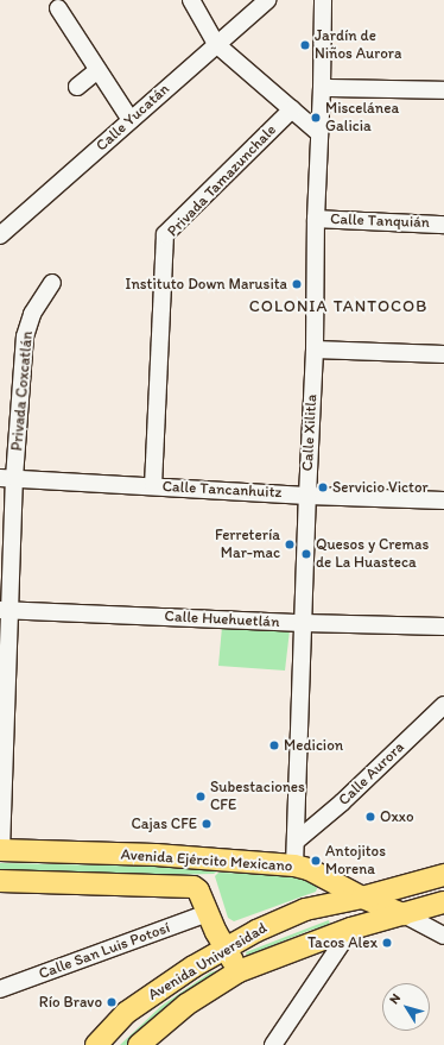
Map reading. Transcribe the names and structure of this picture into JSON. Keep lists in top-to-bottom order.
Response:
{
  "streets": {
    "main road": ["Avenida Ejército Mexicano", "Avenida Universidad"],
    "street": [
      "Calle Yucatán",
      "Privada Tamazunchale",
      "Calle Tanquián",
      "Privada Coxcatlán",
      "Calle Xilitla",
      "Calle Tancanhuitz",
      "Calle Huehuetlán",
      "Calle Aurora",
      "Calle San Luis Potosí"
    ]
  },
  "crossings": [
    ["Privada Tamazunchale", "Calle Tancanhuitz"],
    ["Calle Tanquián", "Calle Xilitla"],
    ["Privada Coxcatlán", "Calle Tancanhuitz"],
    ["Privada Coxcatlán", "Calle Huehuetlán"],
    ["Privada Coxcatlán", "Avenida Ejército Mexicano"],
    ["Calle Xilitla", "Calle Tancanhuitz"],
    ["Calle Xilitla", "Calle Huehuetlán"],
    ["Calle Xilitla", "Calle Aurora"],
    ["Calle Xilitla", "Avenida Ejército Mexicano"],
    ["Avenida Ejército Mexicano", "Calle San Luis Potosí"],
    ["Avenida Ejército Mexicano", "Avenida Universidad"]
  ],
  "districts": ["COLONIA TANTOCOB"],
  "places": [
    "Jardín de Niños Aurora",
    "Miscelánea Galicia",
    "Instituto Down Marusita",
    "Servicio Victor",
    "Ferretería Mar-mac",
    "Quesos y Cremas de La Huasteca",
    "Medicion",
    "Subestaciones CFE",
    "Oxxo",
    "Cajas CFE",
    "Antojitos Morena",
    "Tacos Alex",
    "Río Bravo"
  ],
  "north": "top left"
}
